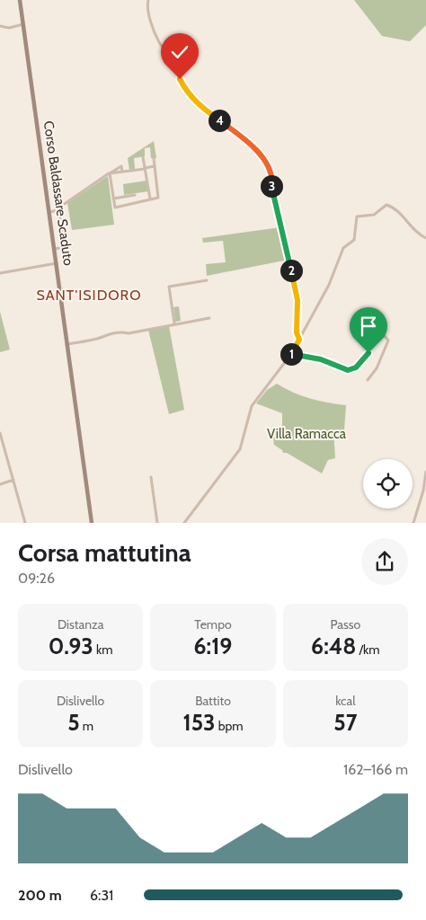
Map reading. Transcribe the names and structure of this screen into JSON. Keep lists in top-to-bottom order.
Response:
{
  "streets": {
    "street": ["Corso Baldassare Scaduto"]
  },
  "districts": ["SANT'ISIDORO"],
  "parks": ["Villa Ramacca"],
  "page": {
    "pins": [
      "4",
      "3",
      "2",
      "1"
    ],
    "heading": ["Corsa mattutina", "09:26"],
    "stats": [
      ["Distanza", "0.93 km"],
      ["Tempo", "6:19"],
      ["Passo", "6:48 /km"],
      ["Dislivello", "5 m"],
      ["Battito", "153 bpm"],
      ["kcal", "57"]
    ],
    "chart": ["Dislivello", "162–166 m"],
    "list": [
      {
        "name": "200 m",
        "note": "6:31"
      }
    ]
  }
}
